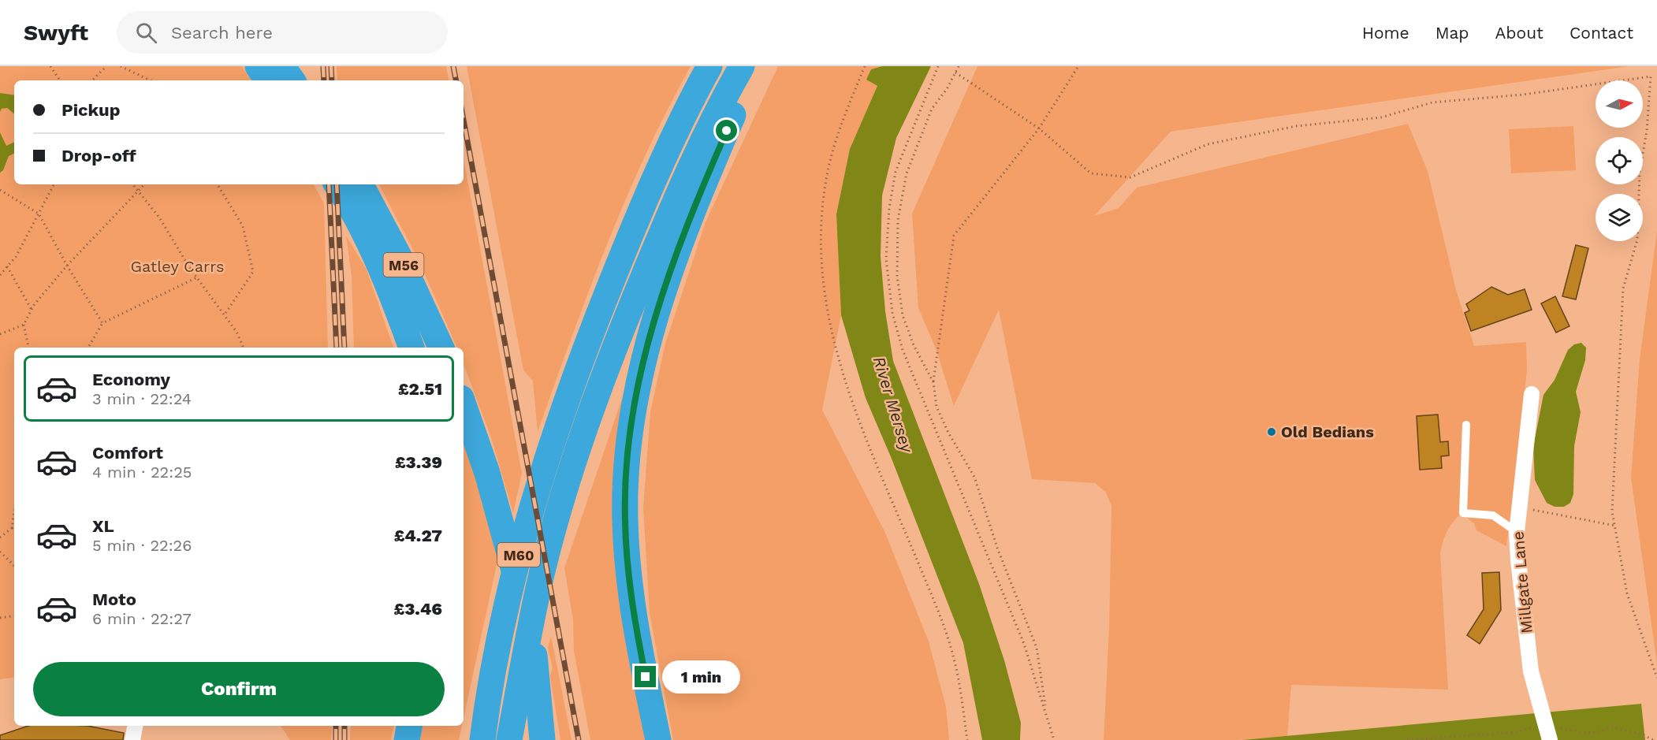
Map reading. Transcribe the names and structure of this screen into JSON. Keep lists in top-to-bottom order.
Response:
{
  "streets": {
    "highway": ["M56", "M60"],
    "street": ["Millgate Lane"]
  },
  "water": ["River Mersey"],
  "parks": ["Gatley Carrs"],
  "places": ["Old Bedians"],
  "north": "right",
  "page": {
    "header": "Swyft",
    "search": "Search here",
    "nav": [
      "Home",
      "Map",
      "About",
      "Contact"
    ],
    "banner": ["Pickup", "Drop-off"],
    "list": [
      {
        "name": "Economy",
        "note": "3 min · 22:24",
        "value": "£2.51"
      },
      {
        "name": "Comfort",
        "note": "4 min · 22:25",
        "value": "£3.39"
      },
      {
        "name": "XL",
        "note": "5 min · 22:26",
        "value": "£4.27"
      },
      {
        "name": "Moto",
        "note": "6 min · 22:27",
        "value": "£3.46"
      }
    ],
    "buttons": "Confirm",
    "bubble": "1 min"
  }
}
